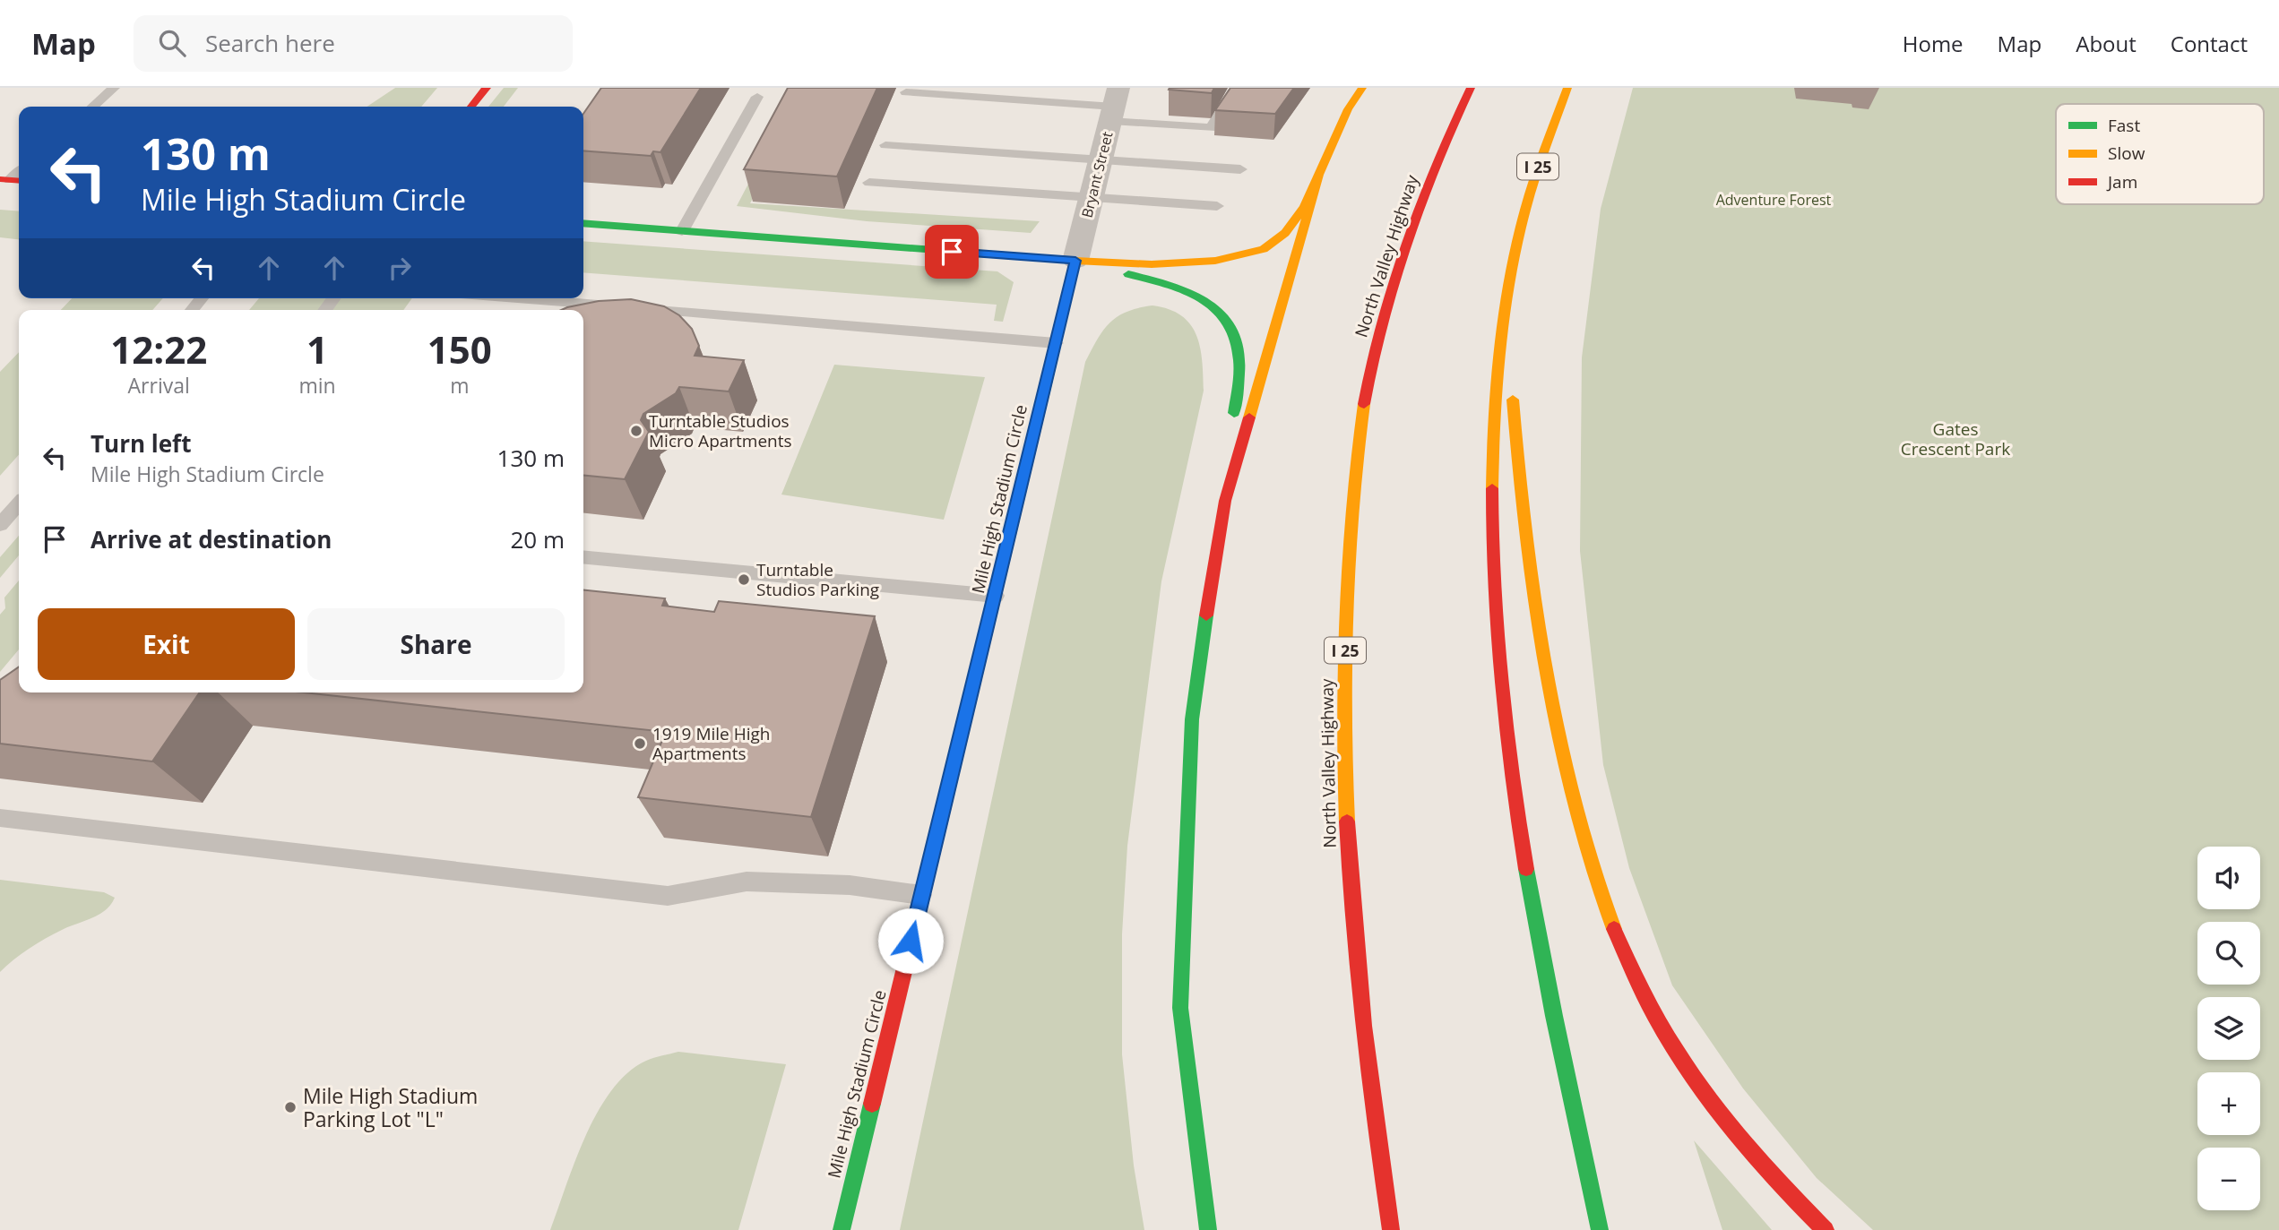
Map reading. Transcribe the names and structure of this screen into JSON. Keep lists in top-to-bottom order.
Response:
{
  "streets": {
    "main road": ["I 25", "North Valley Highway", "Mile High Stadium Circle"],
    "street": ["Bryant Street"]
  },
  "crossings": [
    ["Bryant Street", "Mile High Stadium Circle"]
  ],
  "parks": ["Adventure Forest", "Gates Crescent Park"],
  "places": [
    "Turntable Studios Micro Apartments",
    "Turntable Studios Parking",
    "1919 Mile High Apartments",
    "Mile High Stadium Parking Lot \"L\""
  ],
  "legend": ["Fast", "Slow", "Jam"],
  "page": {
    "header": "Map",
    "search": "Search here",
    "nav": [
      "Home",
      "Map",
      "About",
      "Contact"
    ],
    "turn": ["130 m", "Mile High Stadium Circle"],
    "eta": [
      "12:22",
      "Arrival",
      "1",
      "min",
      "150",
      "m"
    ],
    "list": [
      {
        "name": "Turn left",
        "note": "Mile High Stadium Circle",
        "value": "130 m"
      },
      {
        "name": "Arrive at destination",
        "value": "20 m"
      }
    ],
    "buttons": ["Exit", "Share"],
    "map_buttons": ["+", "−"]
  }
}
